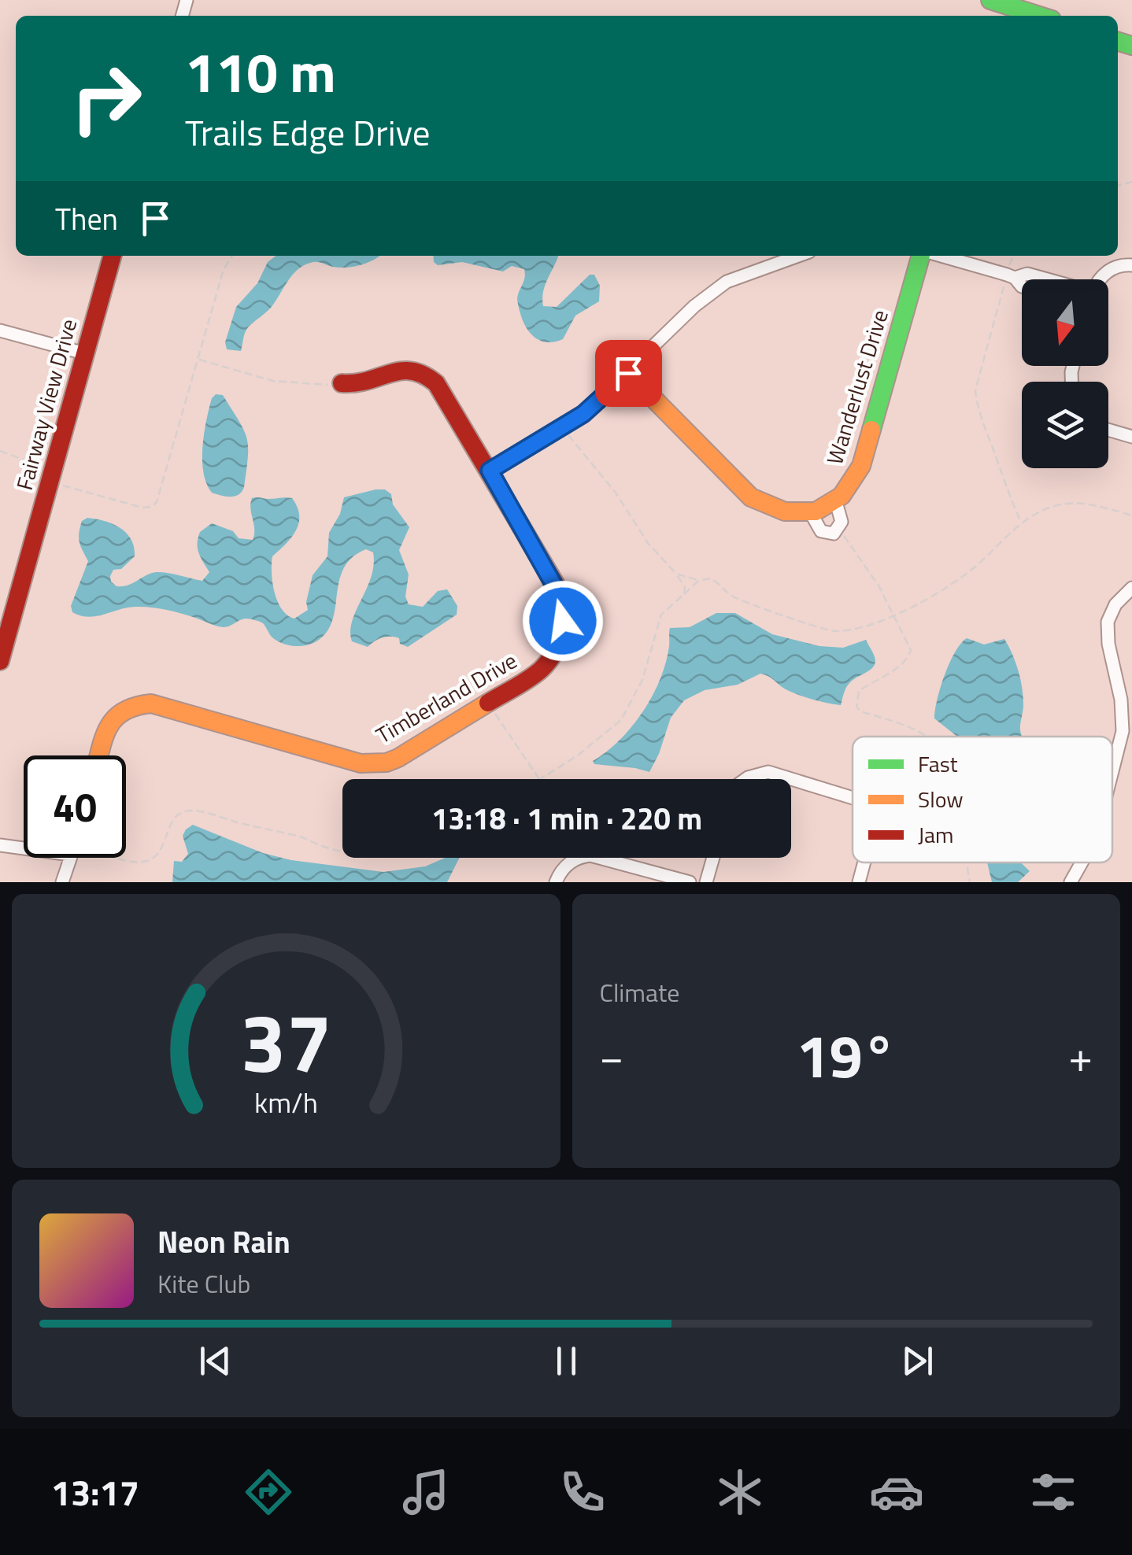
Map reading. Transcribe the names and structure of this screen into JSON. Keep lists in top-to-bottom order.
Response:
{
  "streets": {
    "street": ["Wanderlust Drive", "Fairway View Drive", "Timberland Drive"]
  },
  "legend": ["Fast", "Slow", "Jam"],
  "north": "bottom",
  "page": {
    "turn": ["110 m", "Trails Edge Drive"],
    "then": "Then",
    "limit": "40",
    "trip": "13:18 · 1 min · 220 m",
    "tile": "Climate",
    "heat": ["−", "19°", "+"],
    "song": ["Neon Rain", "Kite Club"],
    "tabs": "13:17",
    "gauge": ["37", "km/h"]
  }
}
